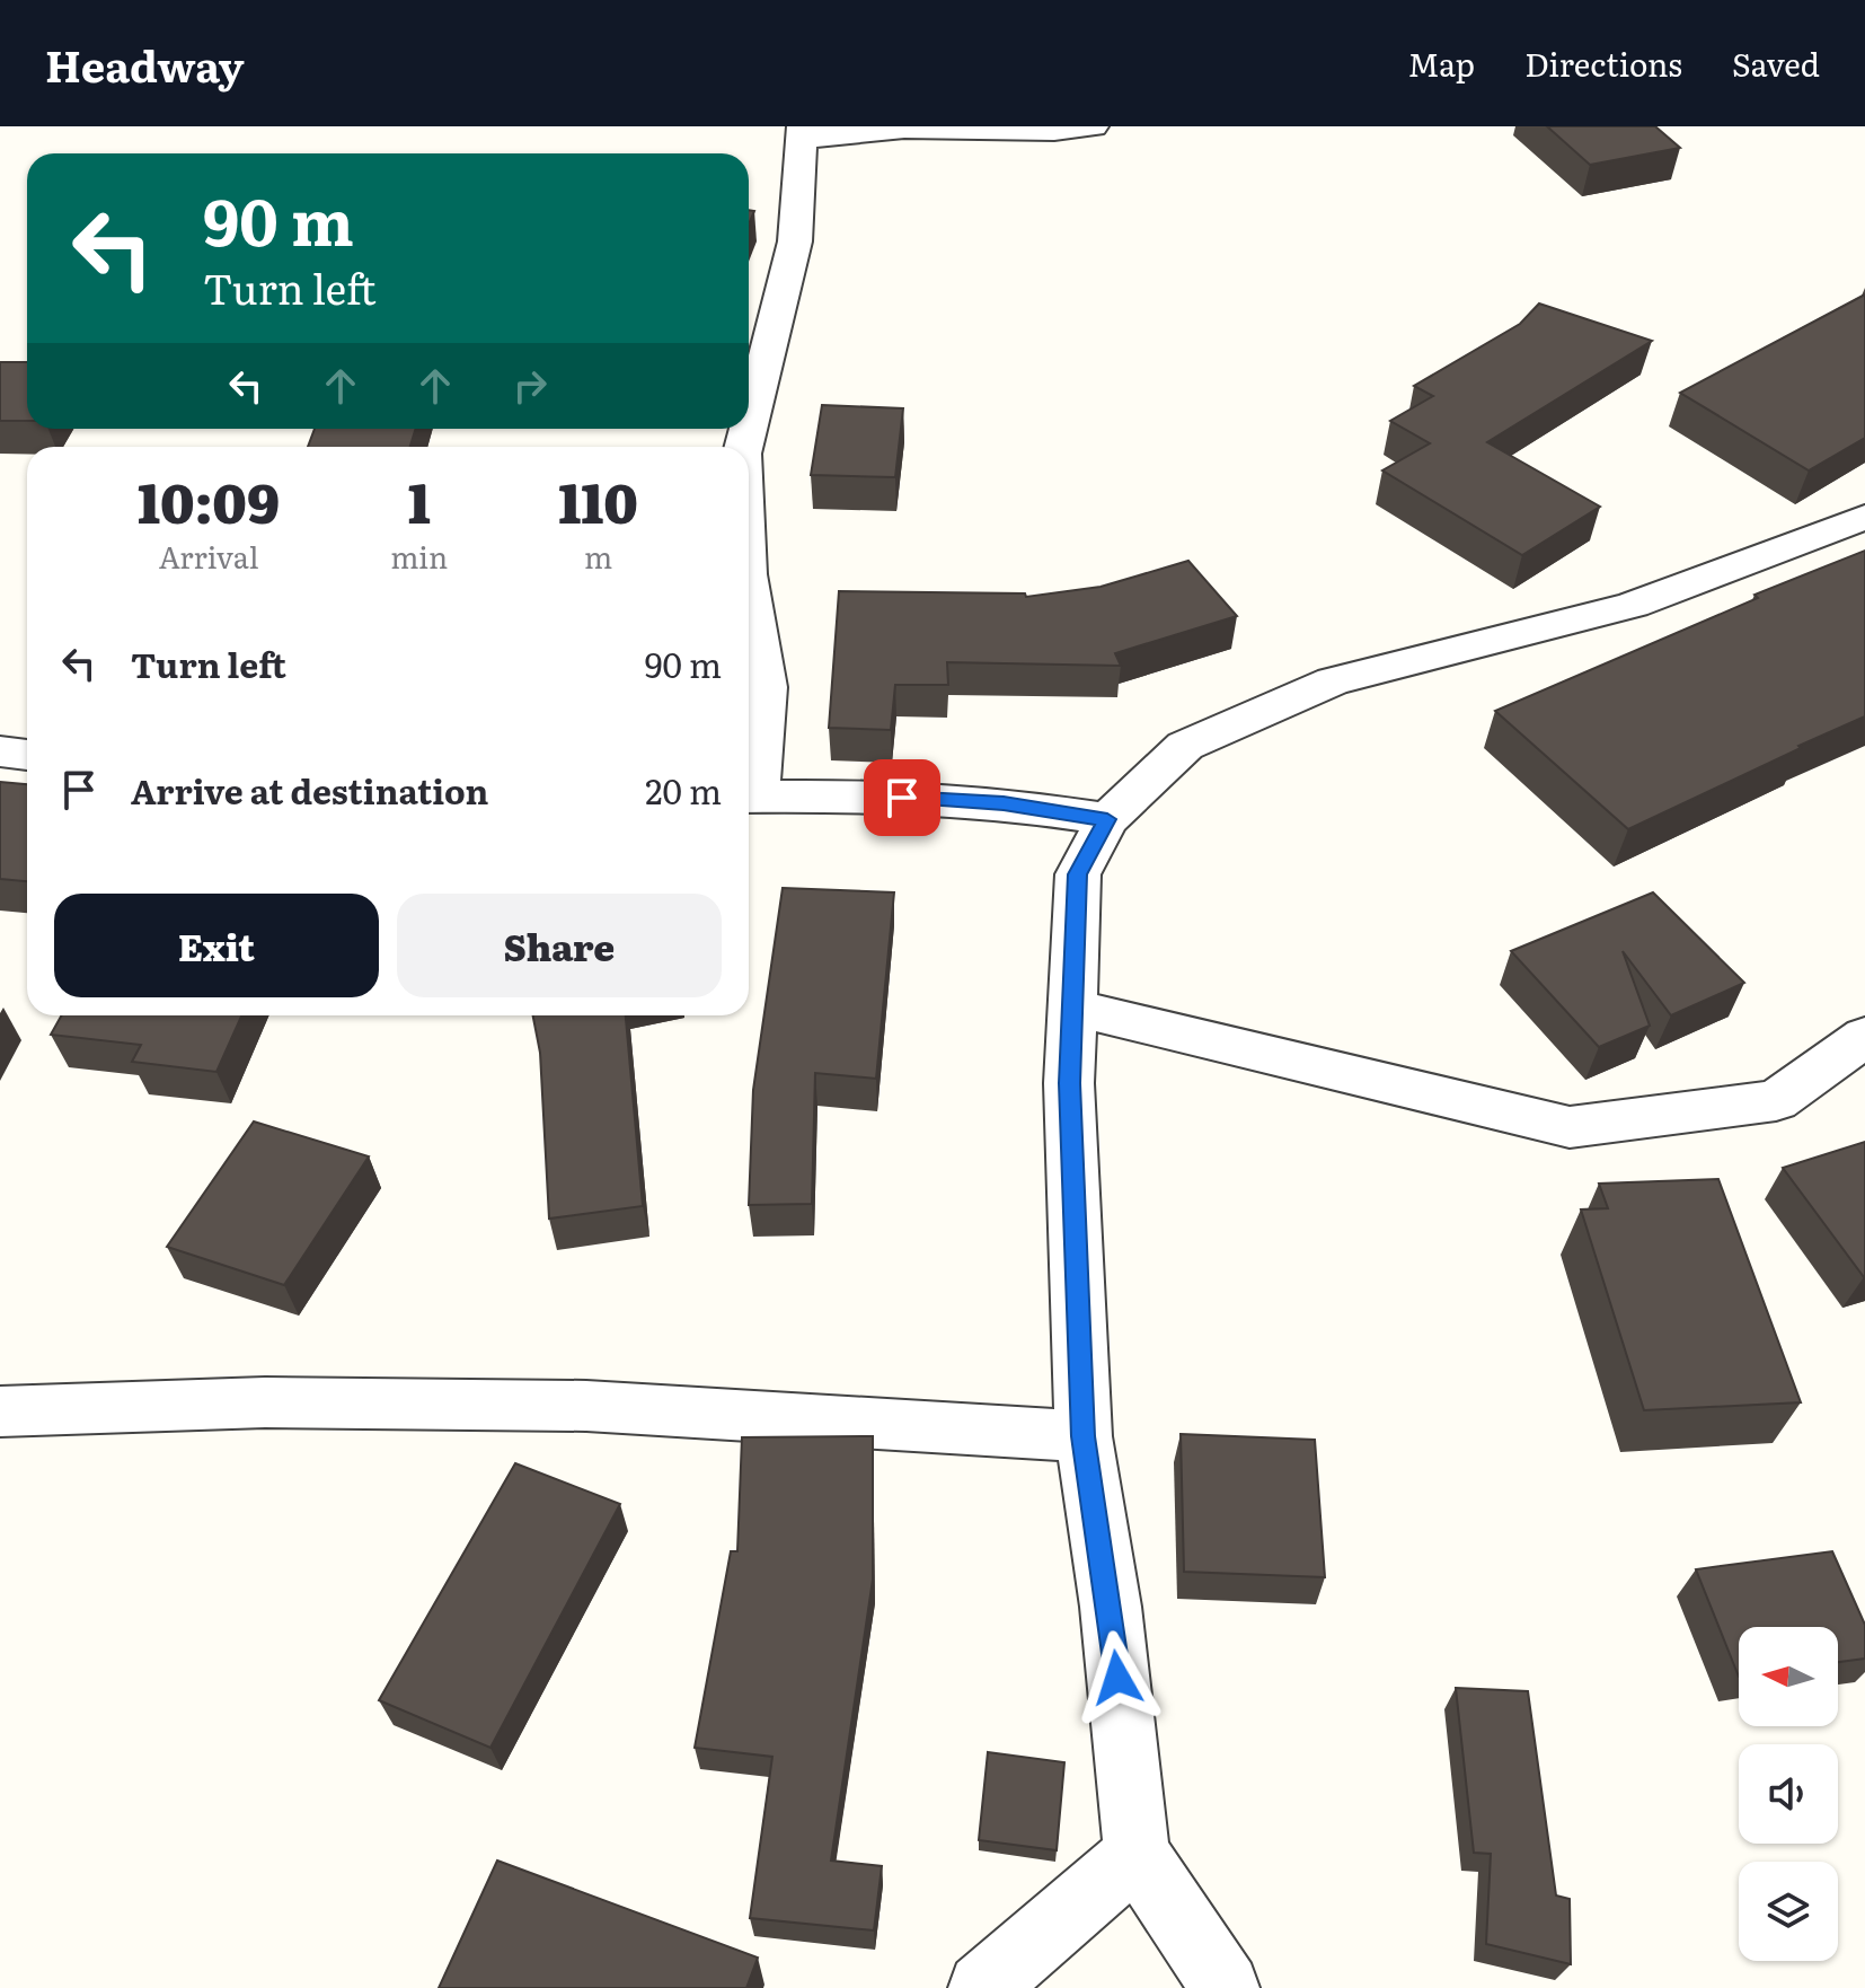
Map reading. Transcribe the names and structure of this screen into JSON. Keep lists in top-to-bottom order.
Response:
{
  "north": "left",
  "page": {
    "header": "Headway",
    "nav": ["Map", "Directions", "Saved"],
    "turn": ["90 m", "Turn left"],
    "eta": [
      "10:09",
      "Arrival",
      "1",
      "min",
      "110",
      "m"
    ],
    "list": [
      {
        "name": "Turn left",
        "value": "90 m"
      },
      {
        "name": "Arrive at destination",
        "value": "20 m"
      }
    ],
    "buttons": ["Exit", "Share"]
  }
}
